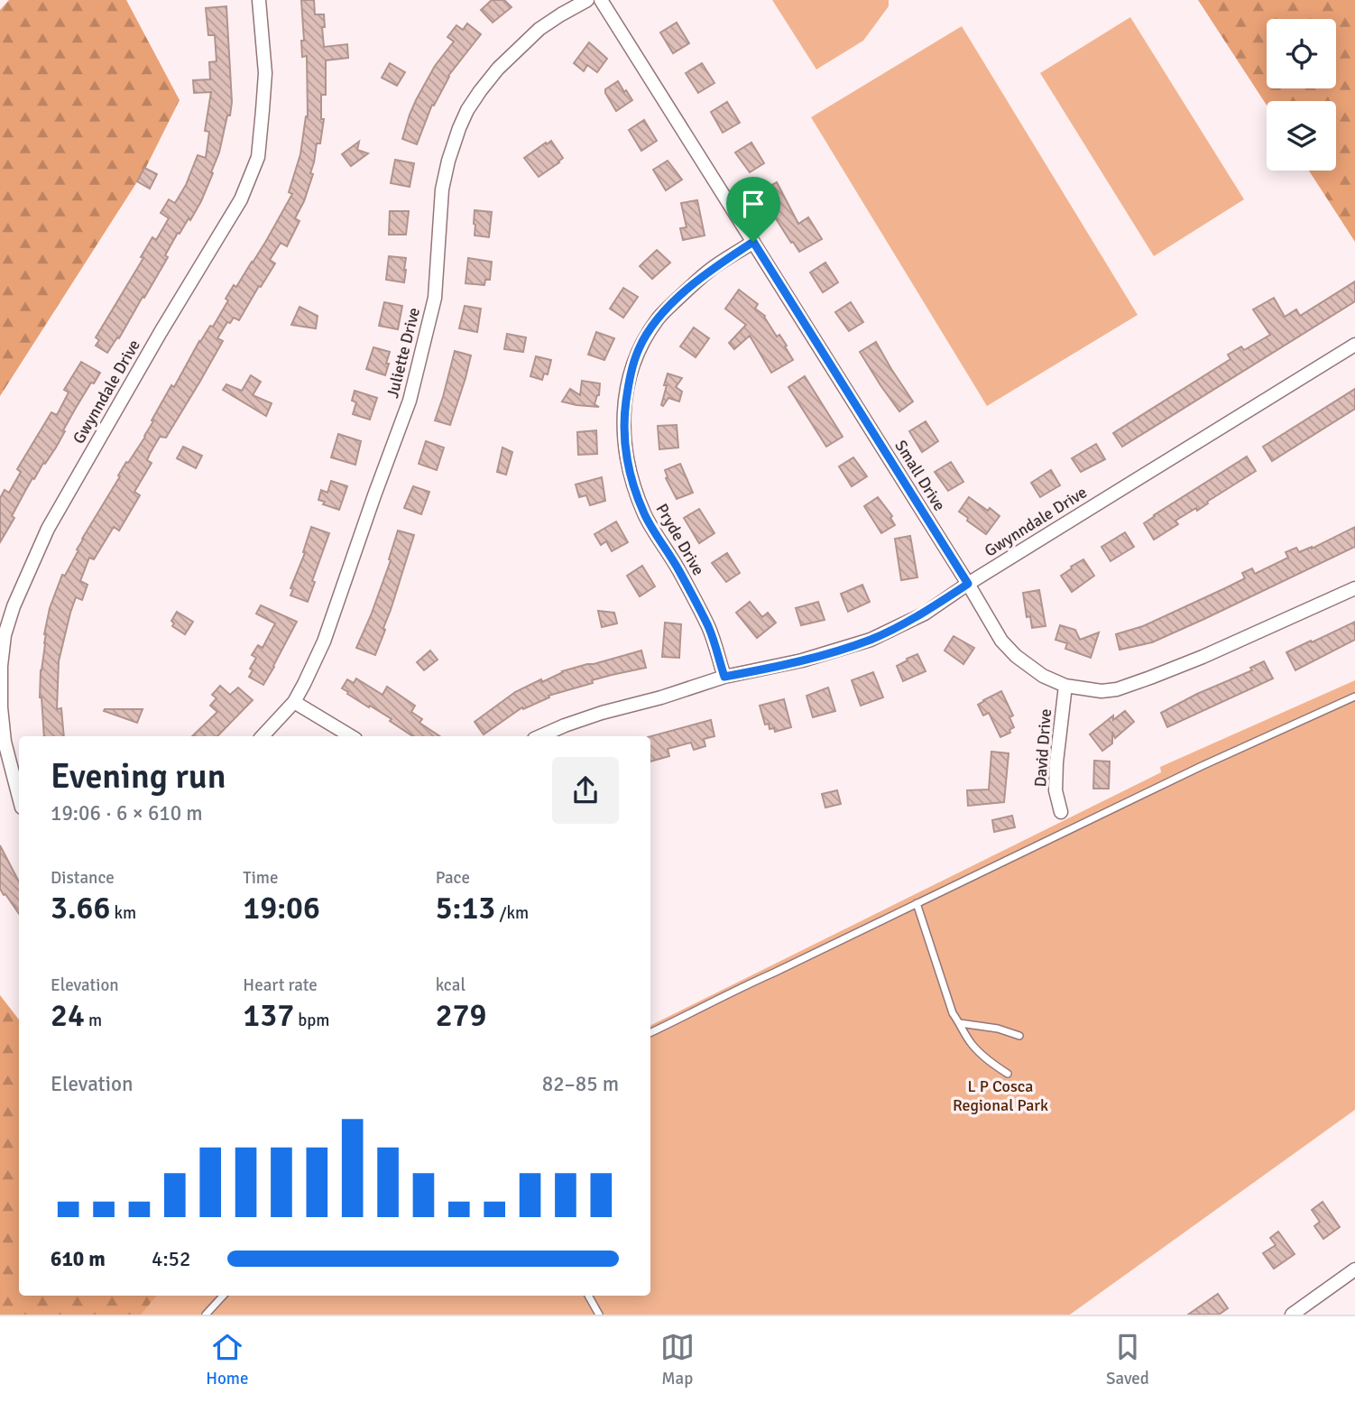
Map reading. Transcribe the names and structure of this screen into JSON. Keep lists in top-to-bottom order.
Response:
{
  "streets": {
    "street": [
      "Juliette Drive",
      "Gwynndale Drive",
      "Small Drive",
      "Pryde Drive",
      "David Drive"
    ]
  },
  "crossings": [
    ["Gwynndale Drive", "Small Drive"],
    ["Gwynndale Drive", "Pryde Drive"],
    ["Small Drive", "Pryde Drive"],
    ["Small Drive", "David Drive"]
  ],
  "parks": ["L P Cosca Regional Park"],
  "page": {
    "heading": ["Evening run", "19:06 · 6 × 610 m"],
    "stats": [
      ["Distance", "3.66 km"],
      ["Time", "19:06"],
      ["Pace", "5:13 /km"],
      ["Elevation", "24 m"],
      ["Heart rate", "137 bpm"],
      ["kcal", "279"]
    ],
    "chart": ["Elevation", "82–85 m"],
    "list": [
      {
        "name": "610 m",
        "note": "4:52"
      }
    ],
    "tabs": ["Home", "Map", "Saved"]
  }
}
